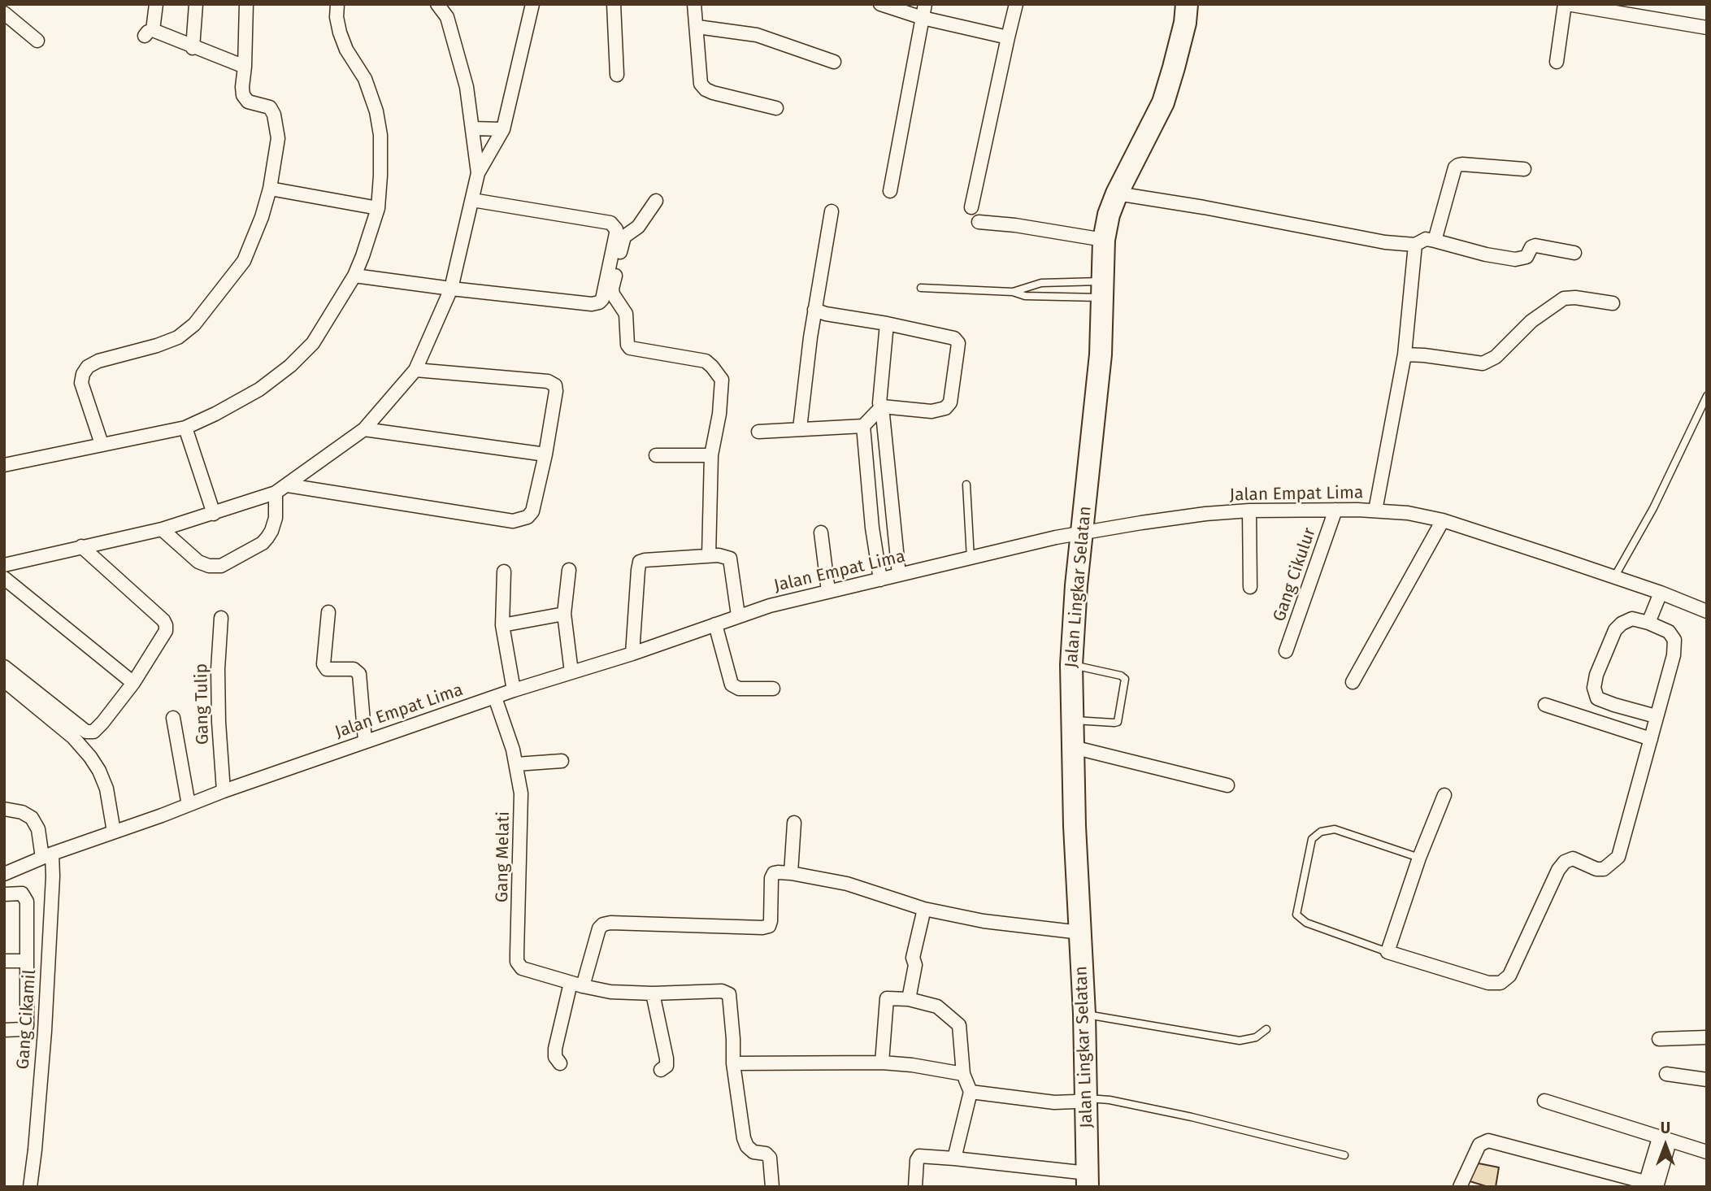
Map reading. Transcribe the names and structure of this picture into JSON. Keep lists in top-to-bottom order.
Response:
{
  "streets": {
    "highway": ["Jalan Lingkar Selatan"],
    "street": [
      "Jalan Empat Lima",
      "Gang Cikulur",
      "Gang Tulip",
      "Gang Melati",
      "Gang Cikamil"
    ]
  },
  "crossings": [
    ["Jalan Empat Lima", "Gang Cikulur"],
    ["Jalan Empat Lima", "Jalan Lingkar Selatan"],
    ["Jalan Empat Lima", "Gang Tulip"],
    ["Jalan Empat Lima", "Gang Melati"],
    ["Jalan Empat Lima", "Gang Cikamil"]
  ],
  "north": "top"
}
